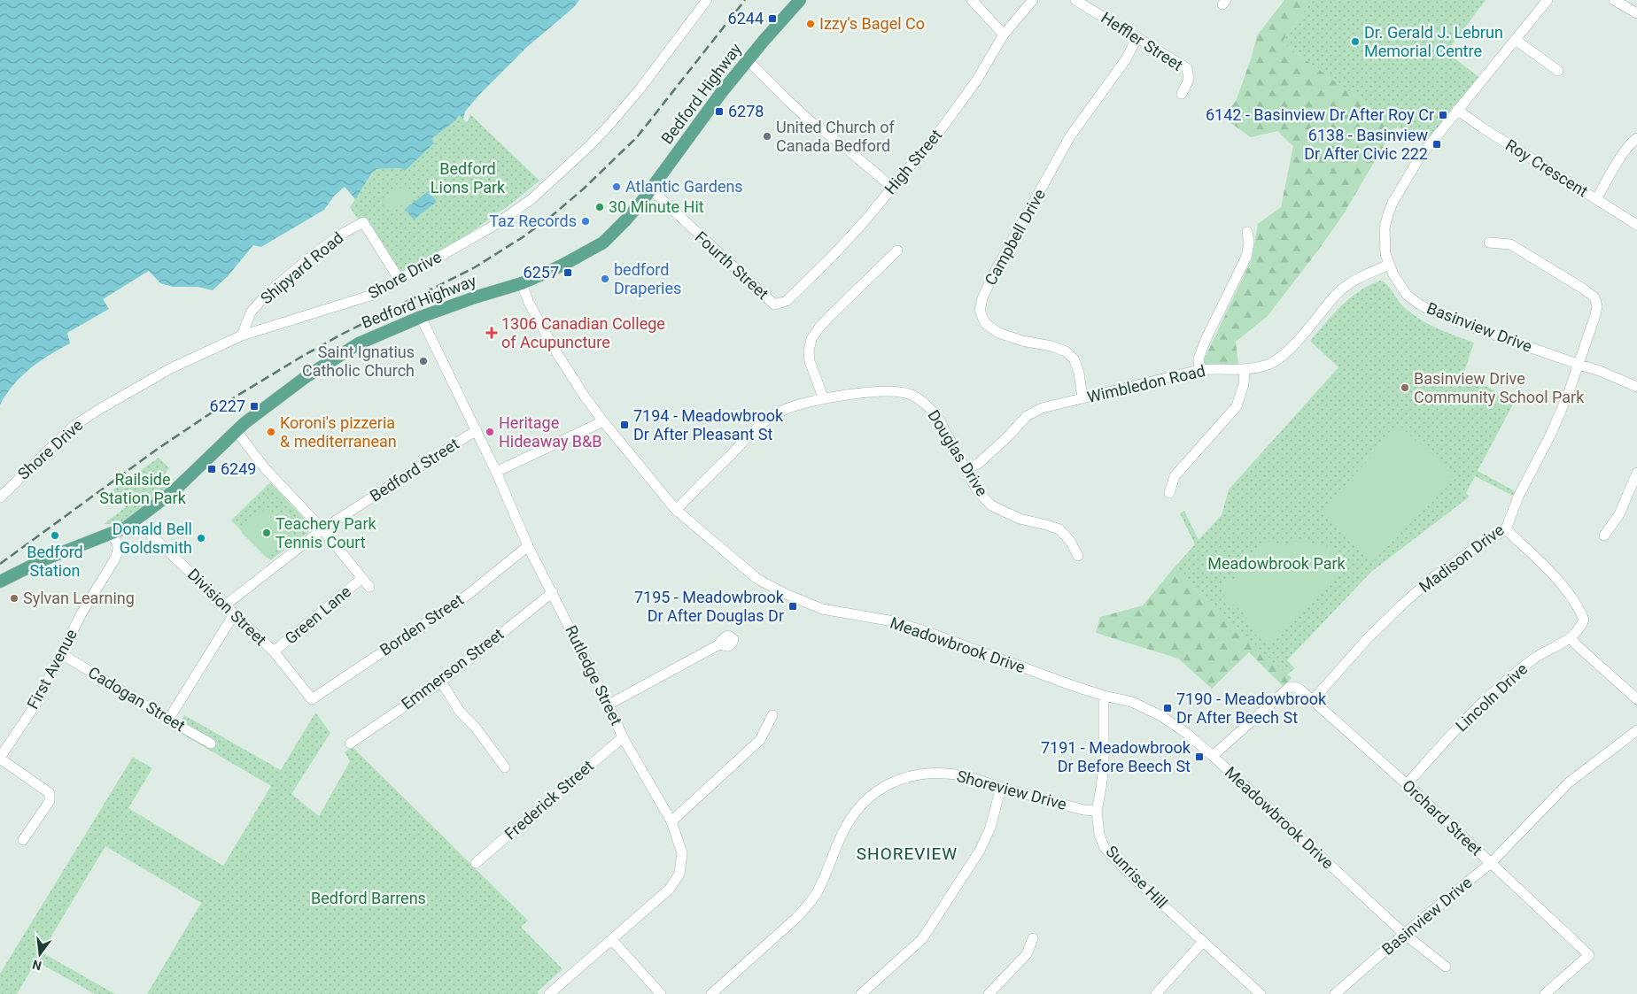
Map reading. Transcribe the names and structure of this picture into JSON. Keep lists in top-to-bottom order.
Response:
{
  "streets": {
    "main road": ["Bedford Highway"],
    "street": [
      "Heffler Street",
      "High Street",
      "Roy Crescent",
      "Campbell Drive",
      "Fourth Street",
      "Shipyard Road",
      "Shore Drive",
      "Basinview Drive",
      "Wimbledon Road",
      "Douglas Drive",
      "Bedford Street",
      "Madison Drive",
      "Division Street",
      "Green Lane",
      "Borden Street",
      "Meadowbrook Drive",
      "First Avenue",
      "Emmerson Street",
      "Rutledge Street",
      "Lincoln Drive",
      "Cadogan Street",
      "Shoreview Drive",
      "Frederick Street",
      "Orchard Street",
      "Sunrise Hill"
    ]
  },
  "crossings": [
    ["Heffler Street", "Campbell Drive"],
    ["Bedford Highway", "Fourth Street"],
    ["Bedford Highway", "Division Street"],
    ["Bedford Highway", "Meadowbrook Drive"],
    ["Bedford Highway", "First Avenue"],
    ["Bedford Highway", "Rutledge Street"],
    ["High Street", "Fourth Street"],
    ["Roy Crescent", "Basinview Drive"],
    ["Campbell Drive", "Wimbledon Road"],
    ["Shipyard Road", "Shore Drive"],
    ["Basinview Drive", "Wimbledon Road"],
    ["Basinview Drive", "Madison Drive"],
    ["Basinview Drive", "Meadowbrook Drive"],
    ["Basinview Drive", "Orchard Street"],
    ["Wimbledon Road", "Douglas Drive"],
    ["Douglas Drive", "Meadowbrook Drive"],
    ["Bedford Street", "Division Street"],
    ["Bedford Street", "Rutledge Street"],
    ["Madison Drive", "Lincoln Drive"],
    ["Madison Drive", "Orchard Street"],
    ["Division Street", "Green Lane"],
    ["Division Street", "Borden Street"],
    ["Borden Street", "Rutledge Street"],
    ["Meadowbrook Drive", "Orchard Street"],
    ["Meadowbrook Drive", "Sunrise Hill"],
    ["First Avenue", "Cadogan Street"],
    ["Emmerson Street", "Rutledge Street"],
    ["Rutledge Street", "Frederick Street"],
    ["Lincoln Drive", "Orchard Street"],
    ["Shoreview Drive", "Sunrise Hill"]
  ],
  "districts": ["SHOREVIEW"],
  "parks": [
    "Bedford Lions Park",
    "Railside Station Park",
    "Meadowbrook Park",
    "Bedford Barrens"
  ],
  "places": {
    "transit": [
      "6244",
      "6278",
      "6142 - Basinview Dr After Roy Cr",
      "6138 - Basinview Dr After Civic 222",
      "6257",
      "6227",
      "7194 - Meadowbrook Dr After Pleasant St",
      "6249",
      "7195 - Meadowbrook Dr After Douglas Dr",
      "7190 - Meadowbrook Dr After Beech St",
      "7191 - Meadowbrook Dr Before Beech St"
    ],
    "other": [
      "Izzy's Bagel Co",
      "Dr. Gerald J. Lebrun Memorial Centre",
      "United Church of Canada Bedford",
      "Atlantic Gardens",
      "30 Minute Hit",
      "Taz Records",
      "bedford Draperies",
      "Saint Ignatius Catholic Church",
      "Basinview Drive Community School Park",
      "Koroni's pizzeria & mediterranean",
      "Heritage Hideaway B&B",
      "Teachery Park Tennis Court",
      "Bedford Station",
      "Donald Bell Goldsmith",
      "Sylvan Learning"
    ],
    "health": ["1306 Canadian College of Acupuncture"]
  },
  "north": "bottom"
}
